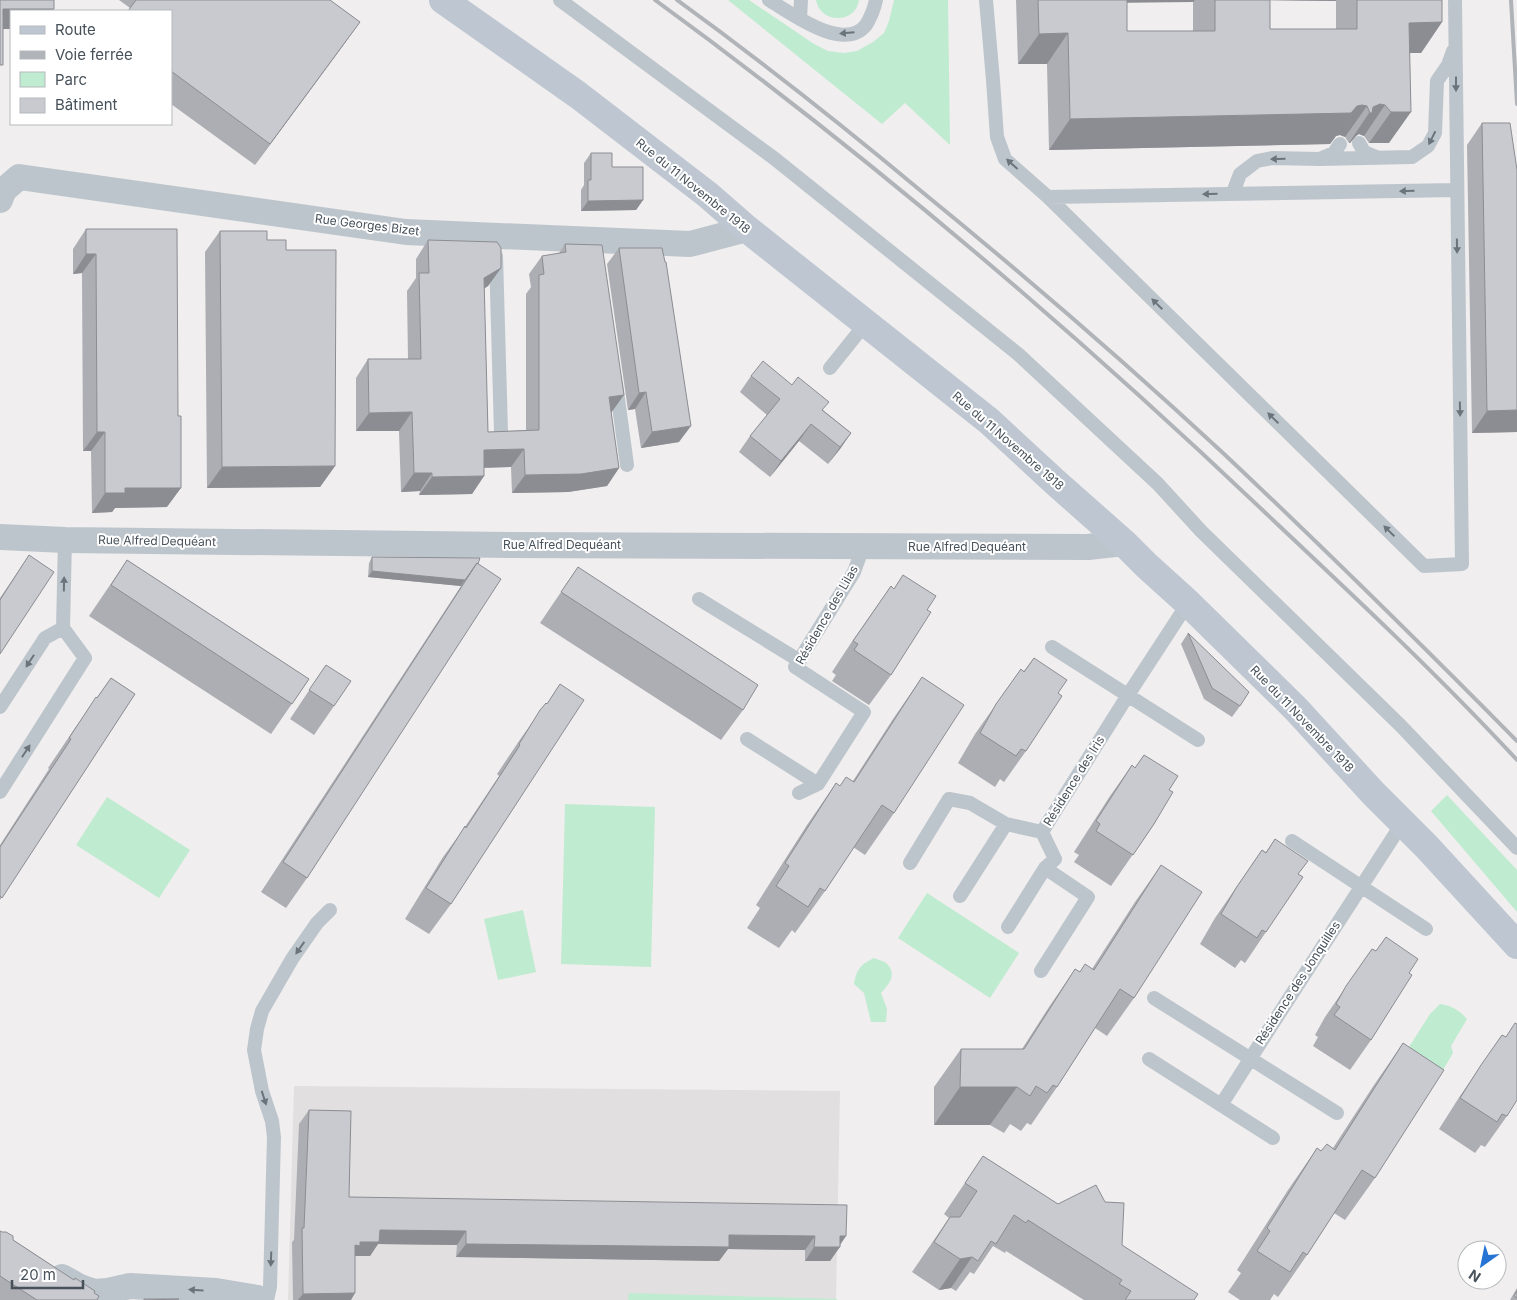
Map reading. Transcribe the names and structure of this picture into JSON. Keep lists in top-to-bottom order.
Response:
{
  "streets": {
    "street": ["Rue du 11 Novembre 1918", "Rue Georges Bizet", "Rue Alfred Dequéant"],
    "lane": ["Résidence des Lilas", "Résidence des Iris", "Résidence des Jonquilles"]
  },
  "crossings": [
    ["Rue du 11 Novembre 1918", "Rue Georges Bizet"],
    ["Rue du 11 Novembre 1918", "Rue Alfred Dequéant"],
    ["Rue du 11 Novembre 1918", "Résidence des Iris"],
    ["Rue du 11 Novembre 1918", "Résidence des Jonquilles"],
    ["Rue Alfred Dequéant", "Résidence des Lilas"]
  ],
  "legend": [
    "Route",
    "Voie ferrée",
    "Parc",
    "Bâtiment"
  ],
  "scale_bar": "20 m",
  "north": "bottom left"
}
